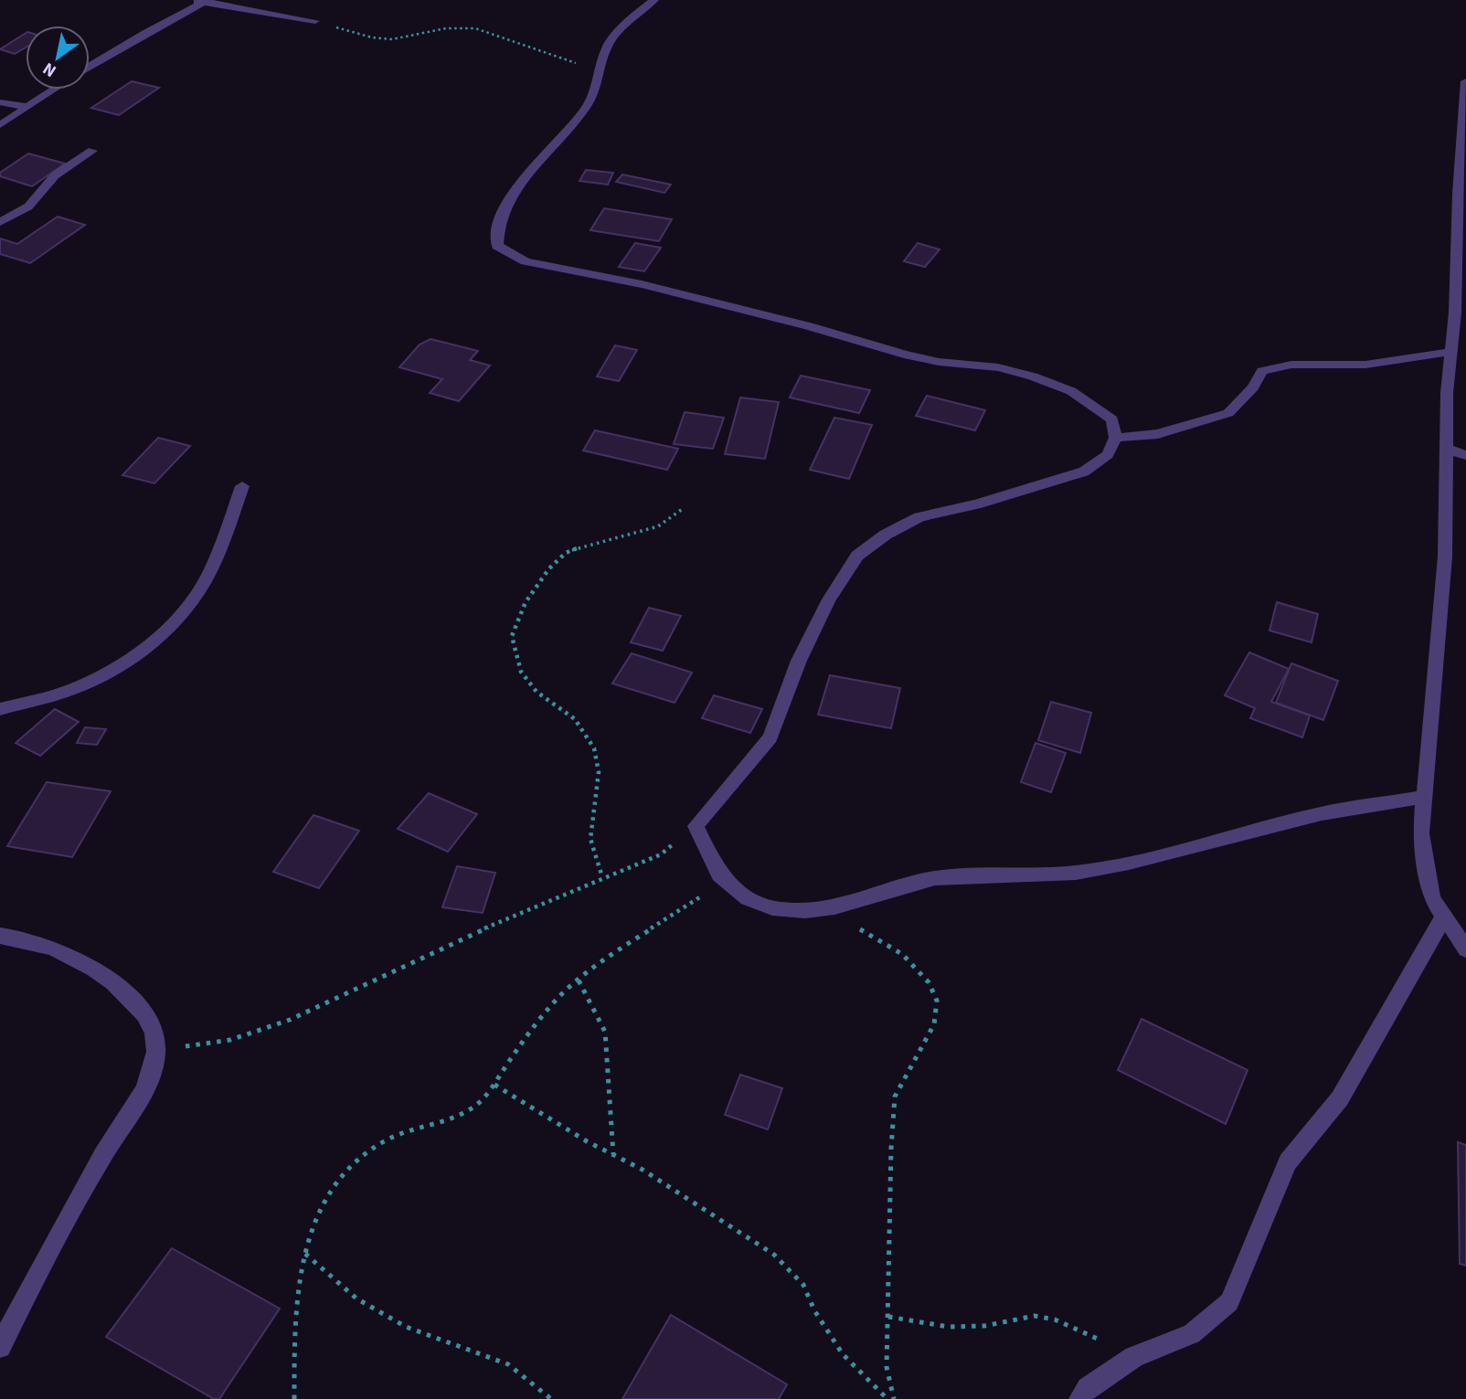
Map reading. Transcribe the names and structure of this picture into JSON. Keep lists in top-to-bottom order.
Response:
{
  "north": "bottom left"
}
